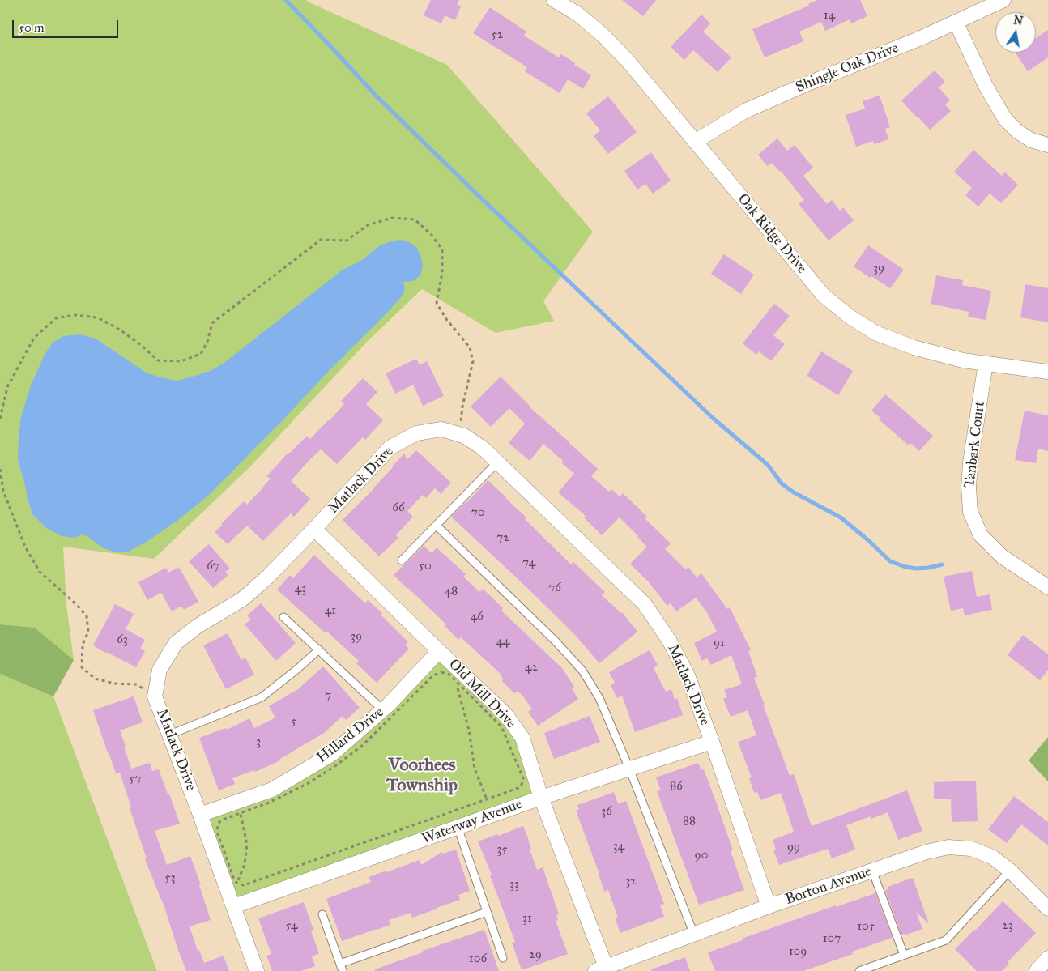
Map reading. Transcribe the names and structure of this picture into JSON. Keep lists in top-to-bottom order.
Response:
{
  "streets": {
    "street": [
      "Shingle Oak Drive",
      "Oak Ridge Drive",
      "Tanbark Court",
      "Matlack Drive",
      "Old Mill Drive",
      "Hillard Drive",
      "Waterway Avenue",
      "Borton Avenue"
    ]
  },
  "crossings": [
    ["Shingle Oak Drive", "Oak Ridge Drive"],
    ["Oak Ridge Drive", "Tanbark Court"],
    ["Matlack Drive", "Old Mill Drive"],
    ["Matlack Drive", "Hillard Drive"],
    ["Matlack Drive", "Waterway Avenue"],
    ["Matlack Drive", "Borton Avenue"],
    ["Old Mill Drive", "Hillard Drive"],
    ["Old Mill Drive", "Waterway Avenue"],
    ["Old Mill Drive", "Borton Avenue"]
  ],
  "districts": ["Voorhees Township"],
  "house_numbers": [
    "14",
    "52",
    "39",
    "66",
    "70",
    "72",
    "74",
    "67",
    "50",
    "76",
    "43",
    "48",
    "41",
    "46",
    "39",
    "63",
    "44",
    "91",
    "42",
    "7",
    "5",
    "3",
    "57",
    "86",
    "36",
    "88",
    "34",
    "99",
    "35",
    "90",
    "53",
    "32",
    "33",
    "31",
    "54",
    "23",
    "105",
    "107",
    "109",
    "29",
    "106"
  ],
  "scale_bar": "50 m",
  "north": "top"
}
